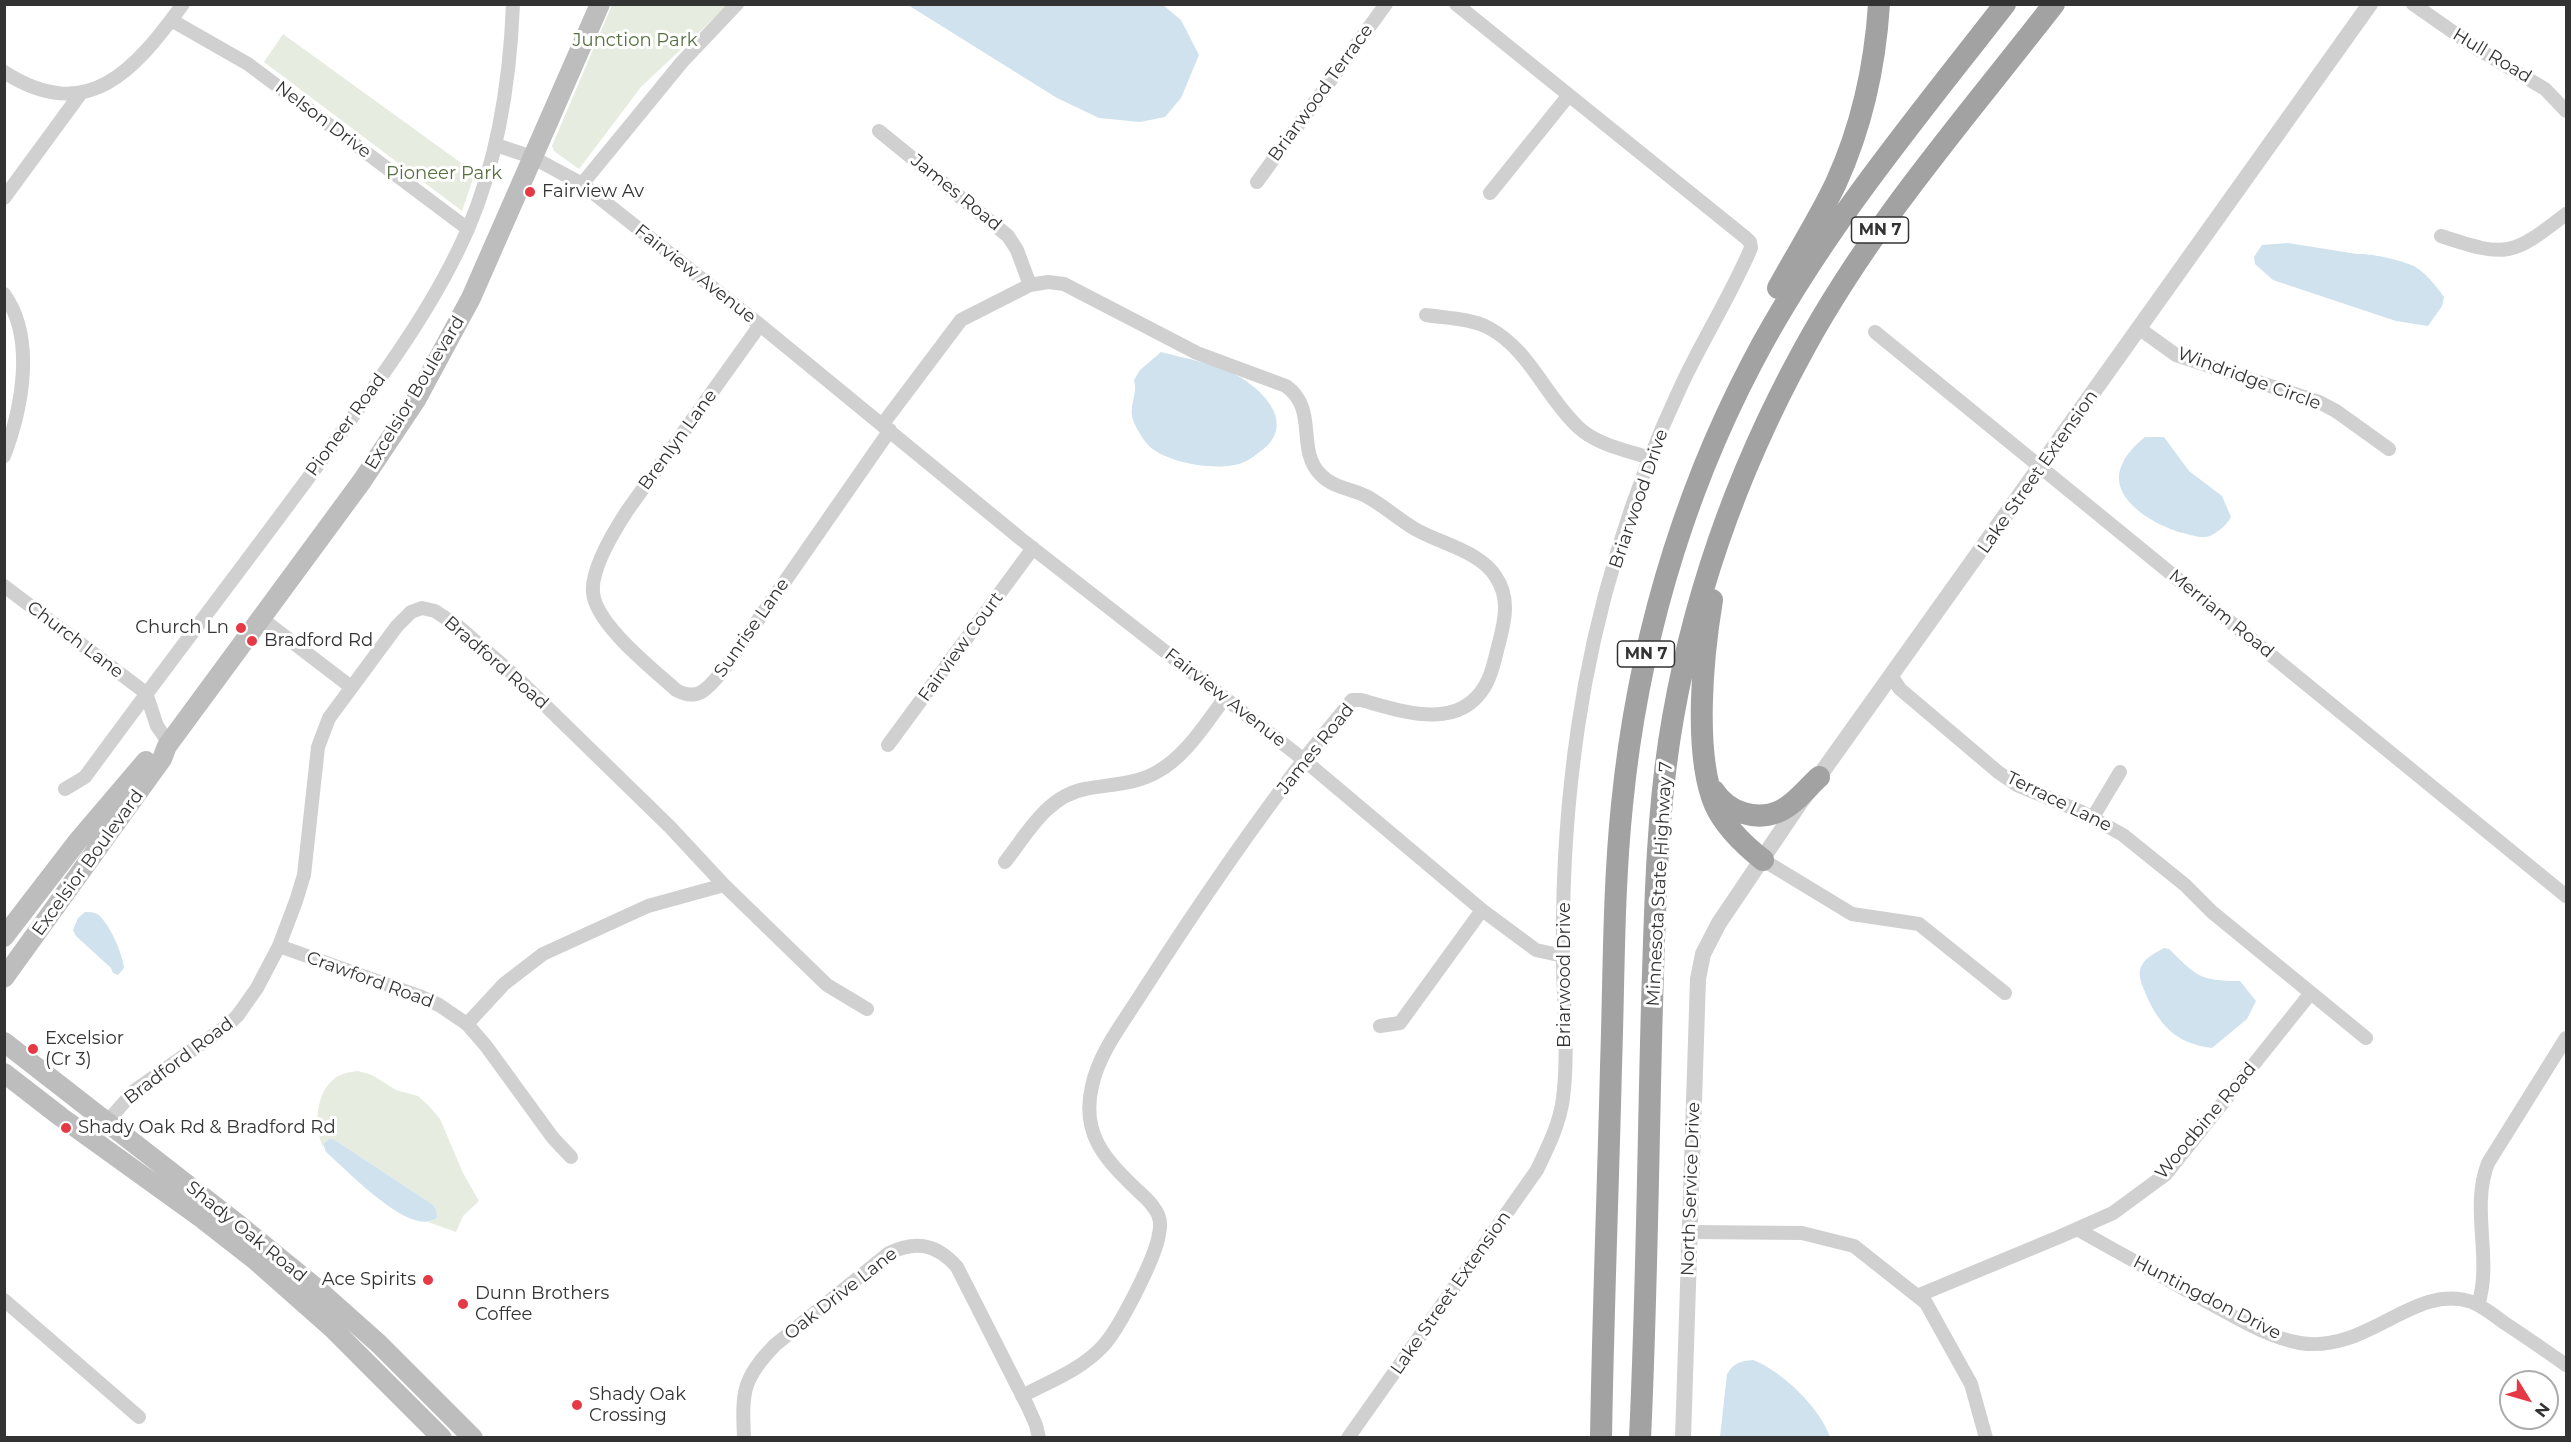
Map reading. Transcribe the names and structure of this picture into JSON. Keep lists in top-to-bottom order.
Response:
{
  "streets": {
    "highway": ["MN 7", "Minnesota State Highway 7"],
    "main road": ["Excelsior Boulevard", "Shady Oak Road"],
    "street": [
      "Hull Road",
      "Briarwood Terrace",
      "Nelson Drive",
      "James Road",
      "Fairview Avenue",
      "Windridge Circle",
      "Pioneer Road",
      "Brenlyn Lane",
      "Lake Street Extension",
      "Briarwood Drive",
      "Merriam Road",
      "Sunrise Lane",
      "Church Lane",
      "Fairview Court",
      "Bradford Road",
      "Terrace Lane",
      "Crawford Road",
      "Woodbine Road",
      "North Service Drive",
      "Oak Drive Lane",
      "Huntingdon Drive"
    ]
  },
  "crossings": [
    ["Nelson Drive", "Pioneer Road"],
    ["James Road", "Fairview Avenue"],
    ["James Road", "Sunrise Lane"],
    ["James Road", "Oak Drive Lane"],
    ["Fairview Avenue", "Excelsior Boulevard"],
    ["Fairview Avenue", "Pioneer Road"],
    ["Fairview Avenue", "Brenlyn Lane"],
    ["Fairview Avenue", "Briarwood Drive"],
    ["Fairview Avenue", "Sunrise Lane"],
    ["Fairview Avenue", "Fairview Court"],
    ["Windridge Circle", "Lake Street Extension"],
    ["Pioneer Road", "Church Lane"],
    ["Brenlyn Lane", "Sunrise Lane"],
    ["Lake Street Extension", "Briarwood Drive"],
    ["Lake Street Extension", "Merriam Road"],
    ["Lake Street Extension", "Terrace Lane"],
    ["Lake Street Extension", "North Service Drive"],
    ["Bradford Road", "Crawford Road"],
    ["Bradford Road", "Shady Oak Road"],
    ["Terrace Lane", "Woodbine Road"],
    ["Woodbine Road", "Huntingdon Drive"]
  ],
  "parks": ["Junction Park", "Pioneer Park"],
  "places": [
    "Fairview Av",
    "Church Ln",
    "Bradford Rd",
    "Excelsior (Cr 3)",
    "Shady Oak Rd & Bradford Rd",
    "Ace Spirits",
    "Dunn Brothers Coffee",
    "Shady Oak Crossing"
  ],
  "north": "bottom right"
}
